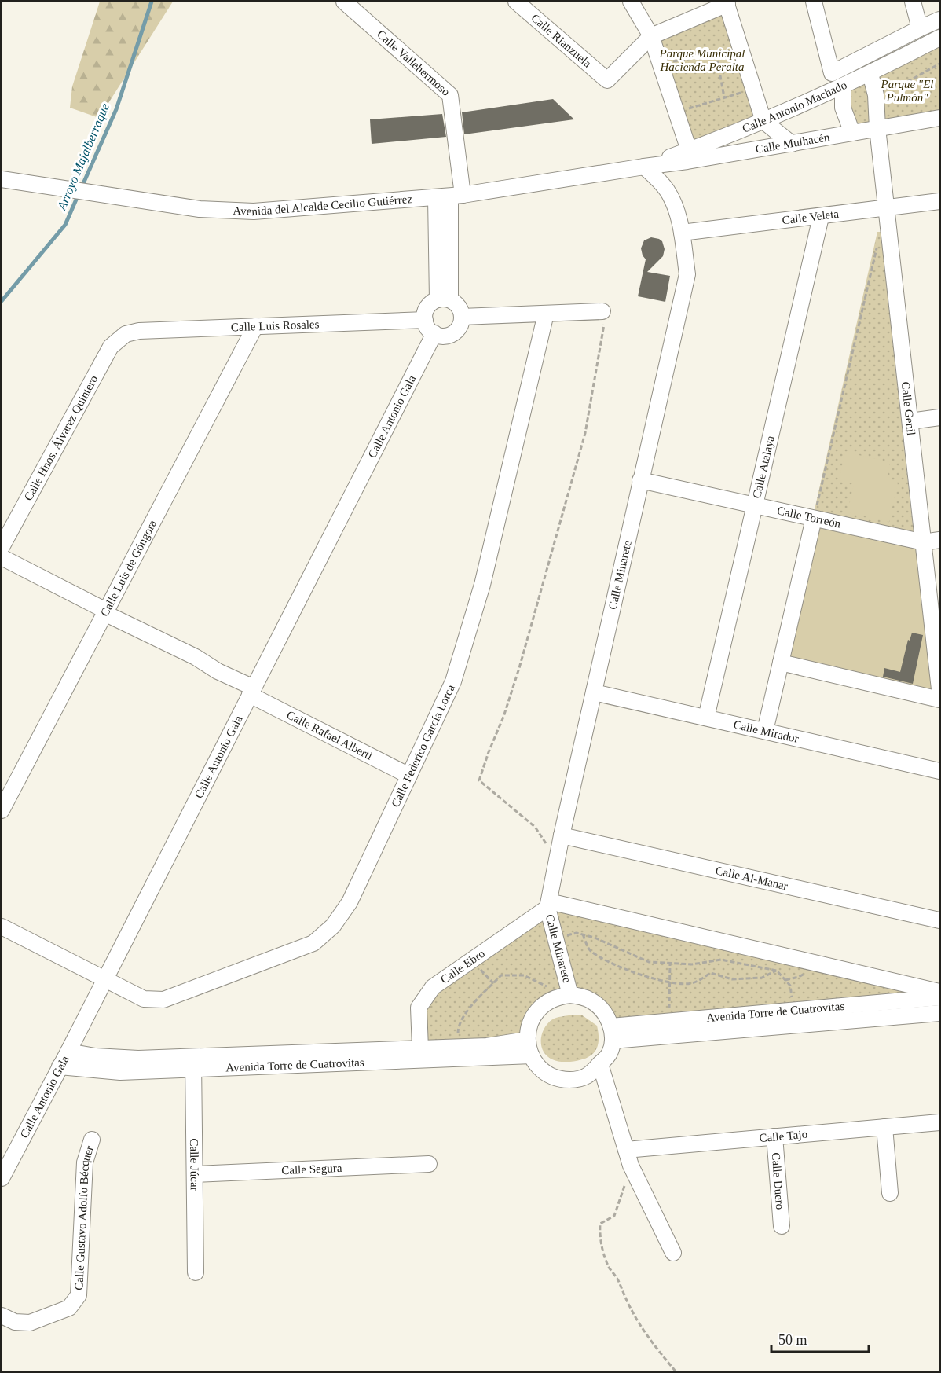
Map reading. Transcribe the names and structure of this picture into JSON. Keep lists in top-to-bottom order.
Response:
{
  "streets": {
    "street": [
      "Calle Rianzuela",
      "Calle Vallehermoso",
      "Calle Antonio Machado",
      "Calle Mulhacén",
      "Avenida del Alcalde Cecilio Gutiérrez",
      "Calle Veleta",
      "Calle Luis Rosales",
      "Calle Genil",
      "Calle Antonio Gala",
      "Calle Hnos. Álvarez Quintero",
      "Calle Atalaya",
      "Calle Torreón",
      "Calle Luis de Góngora",
      "Calle Minarete",
      "Calle Mirador",
      "Calle Rafael Alberti",
      "Calle Federico García Lorca",
      "Calle Al-Manar",
      "Calle Ebro",
      "Avenida Torre de Cuatrovitas",
      "Calle Tajo",
      "Calle Júcar",
      "Calle Segura",
      "Calle Duero",
      "Calle Gustavo Adolfo Bécquer"
    ]
  },
  "crossings": [
    ["Calle Vallehermoso", "Avenida del Alcalde Cecilio Gutiérrez"],
    ["Calle Antonio Machado", "Calle Mulhacén"],
    ["Calle Antonio Machado", "Avenida del Alcalde Cecilio Gutiérrez"],
    ["Calle Antonio Machado", "Calle Genil"],
    ["Calle Antonio Machado", "Calle Minarete"],
    ["Calle Mulhacén", "Avenida del Alcalde Cecilio Gutiérrez"],
    ["Calle Mulhacén", "Calle Genil"],
    ["Calle Mulhacén", "Calle Minarete"],
    ["Avenida del Alcalde Cecilio Gutiérrez", "Calle Minarete"],
    ["Calle Veleta", "Calle Genil"],
    ["Calle Veleta", "Calle Atalaya"],
    ["Calle Veleta", "Calle Minarete"],
    ["Calle Luis Rosales", "Calle Antonio Gala"],
    ["Calle Luis Rosales", "Calle Hnos. Álvarez Quintero"],
    ["Calle Luis Rosales", "Calle Luis de Góngora"],
    ["Calle Genil", "Calle Torreón"],
    ["Calle Antonio Gala", "Calle Rafael Alberti"],
    ["Calle Antonio Gala", "Calle Federico García Lorca"],
    ["Calle Antonio Gala", "Avenida Torre de Cuatrovitas"],
    ["Calle Atalaya", "Calle Torreón"],
    ["Calle Atalaya", "Calle Mirador"],
    ["Calle Torreón", "Calle Minarete"],
    ["Calle Luis de Góngora", "Calle Rafael Alberti"],
    ["Calle Minarete", "Calle Mirador"],
    ["Calle Minarete", "Calle Al-Manar"],
    ["Calle Minarete", "Calle Ebro"],
    ["Calle Minarete", "Avenida Torre de Cuatrovitas"],
    ["Calle Rafael Alberti", "Calle Federico García Lorca"],
    ["Calle Ebro", "Avenida Torre de Cuatrovitas"],
    ["Avenida Torre de Cuatrovitas", "Calle Júcar"],
    ["Calle Tajo", "Calle Duero"],
    ["Calle Júcar", "Calle Segura"]
  ],
  "water": ["Arroyo Majalberraque"],
  "parks": ["Parque Municipal Hacienda Peralta", "Parque \"El Pulmón\""],
  "scale_bar": "50 m"
}
